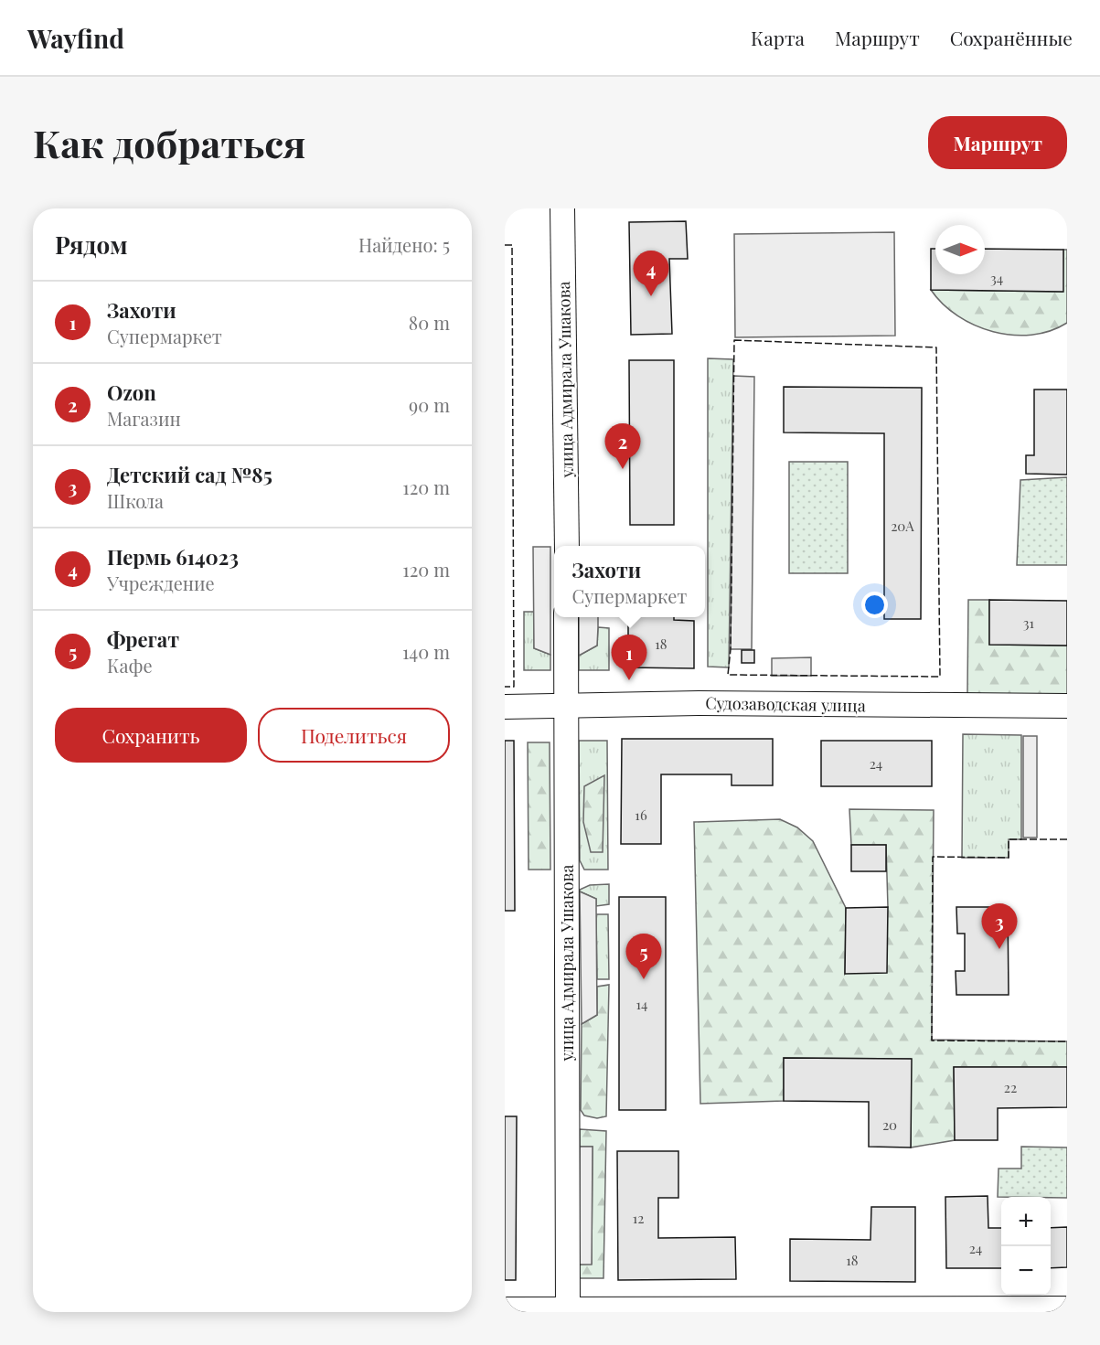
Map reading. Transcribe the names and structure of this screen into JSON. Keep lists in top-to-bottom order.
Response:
{
  "streets": {
    "street": ["улица Адмирала Ушакова", "Судозаводская улица"]
  },
  "crossings": [
    ["улица Адмирала Ушакова", "Судозаводская улица"]
  ],
  "house_numbers": [
    "34",
    "20А",
    "31",
    "18",
    "24",
    "16",
    "14",
    "22",
    "20",
    "12",
    "24",
    "18"
  ],
  "north": "right",
  "page": {
    "header": "Wayfind",
    "nav": ["Карта", "Маршрут", "Сохранённые"],
    "buttons": [
      "Маршрут",
      ["Сохранить", "Поделиться"]
    ],
    "title": "Как добраться",
    "heading": ["Рядом", "Найдено: 5"],
    "pins": [
      "4",
      "2",
      "1",
      "3",
      "5"
    ],
    "list": [
      {
        "mark": "1",
        "name": "Захоти",
        "note": "Супермаркет",
        "value": "80 m"
      },
      {
        "mark": "2",
        "name": "Ozon",
        "note": "Магазин",
        "value": "90 m"
      },
      {
        "mark": "3",
        "name": "Детский сад №85",
        "note": "Школа",
        "value": "120 m"
      },
      {
        "mark": "4",
        "name": "Пермь 614023",
        "note": "Учреждение",
        "value": "120 m"
      },
      {
        "mark": "5",
        "name": "Фрегат",
        "note": "Кафе",
        "value": "140 m"
      }
    ],
    "popup": ["Захоти", "Супермаркет"],
    "map_buttons": ["+", "−"]
  }
}
